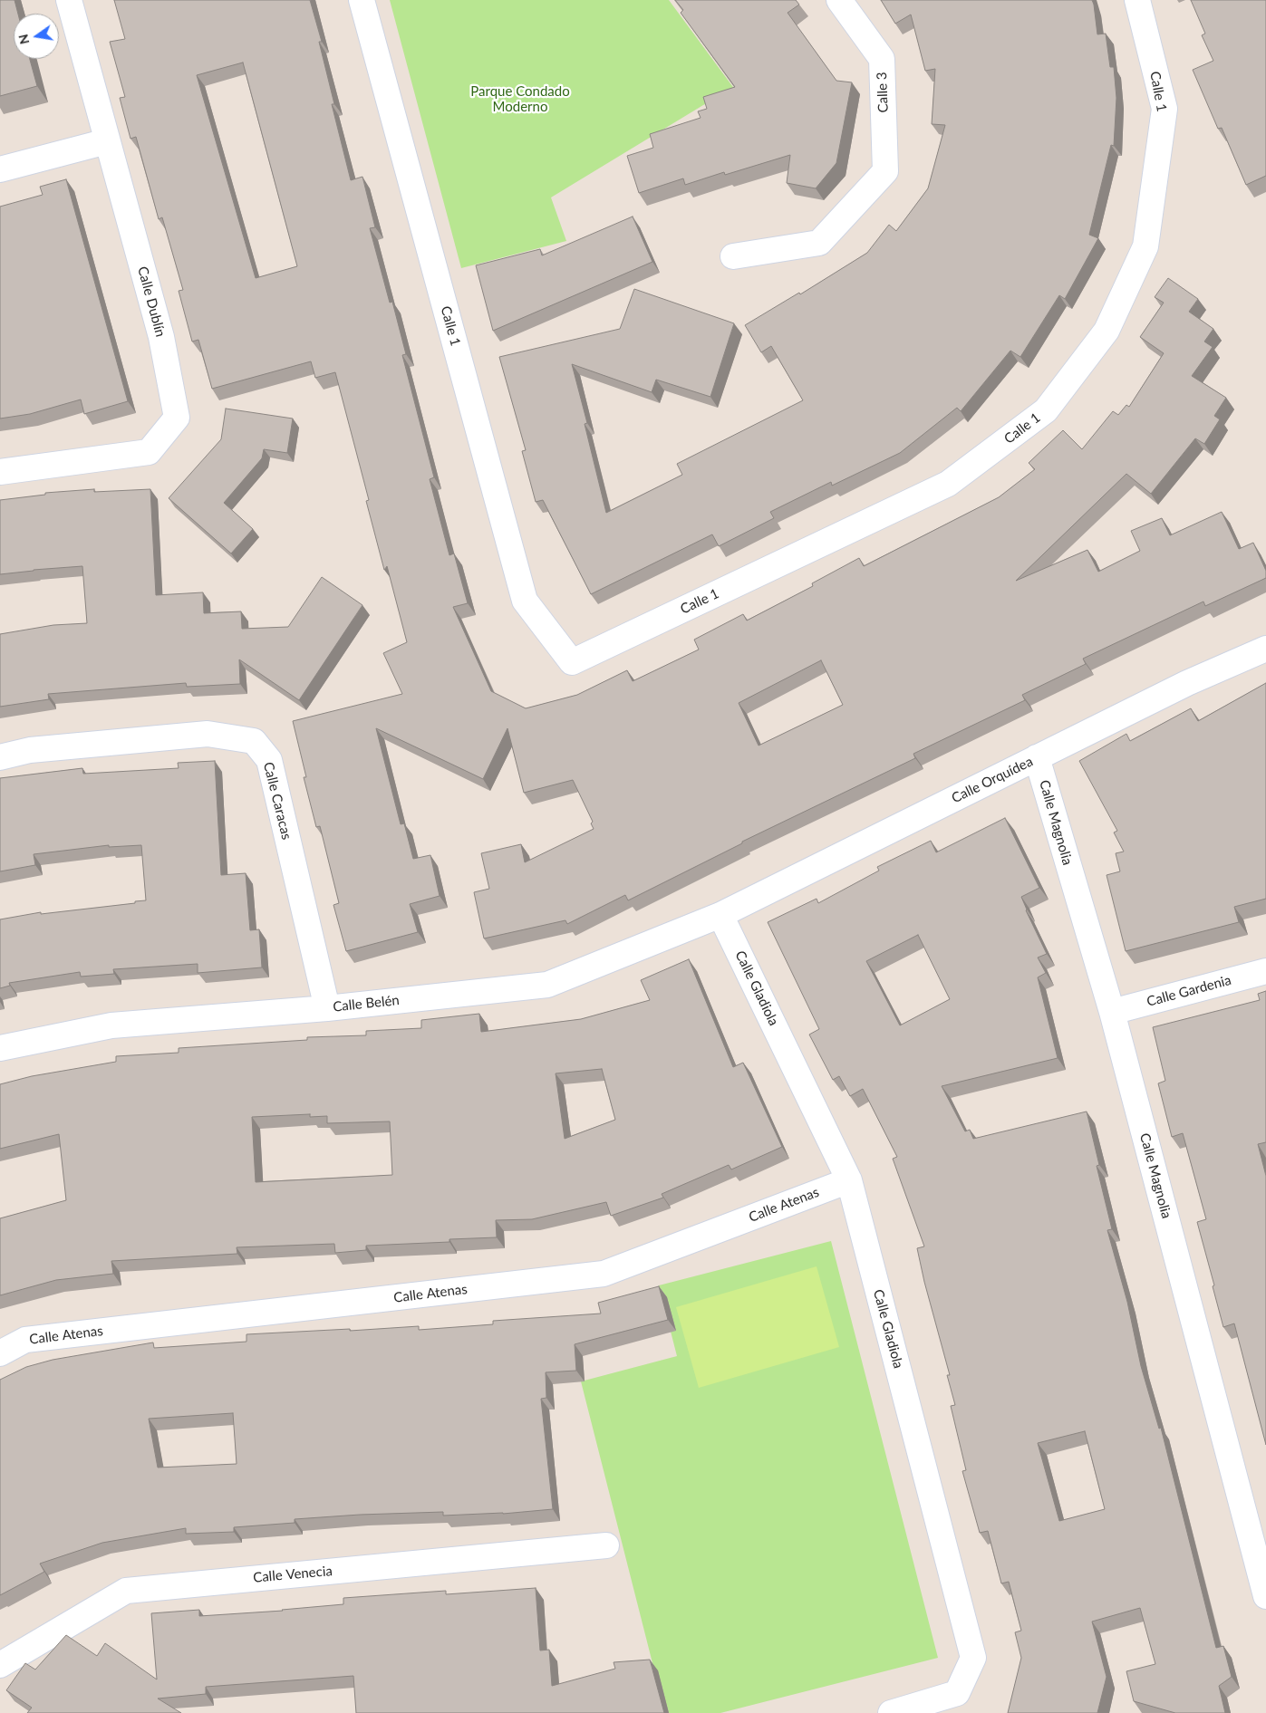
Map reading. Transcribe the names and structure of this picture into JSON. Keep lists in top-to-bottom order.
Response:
{
  "streets": {
    "street": [
      "Calle 1",
      "Calle 3",
      "Calle Dublín",
      "Calle Orquídea",
      "Calle Caracas",
      "Calle Magnolia",
      "Calle Gladiola",
      "Calle Gardenia",
      "Calle Belén",
      "Calle Atenas",
      "Calle Venecia"
    ]
  },
  "crossings": [
    ["Calle Orquídea", "Calle Magnolia"],
    ["Calle Orquídea", "Calle Gladiola"],
    ["Calle Orquídea", "Calle Belén"],
    ["Calle Caracas", "Calle Belén"],
    ["Calle Magnolia", "Calle Gardenia"],
    ["Calle Gladiola", "Calle Belén"],
    ["Calle Gladiola", "Calle Atenas"]
  ],
  "parks": ["Parque Condado Moderno"],
  "north": "left"
}
